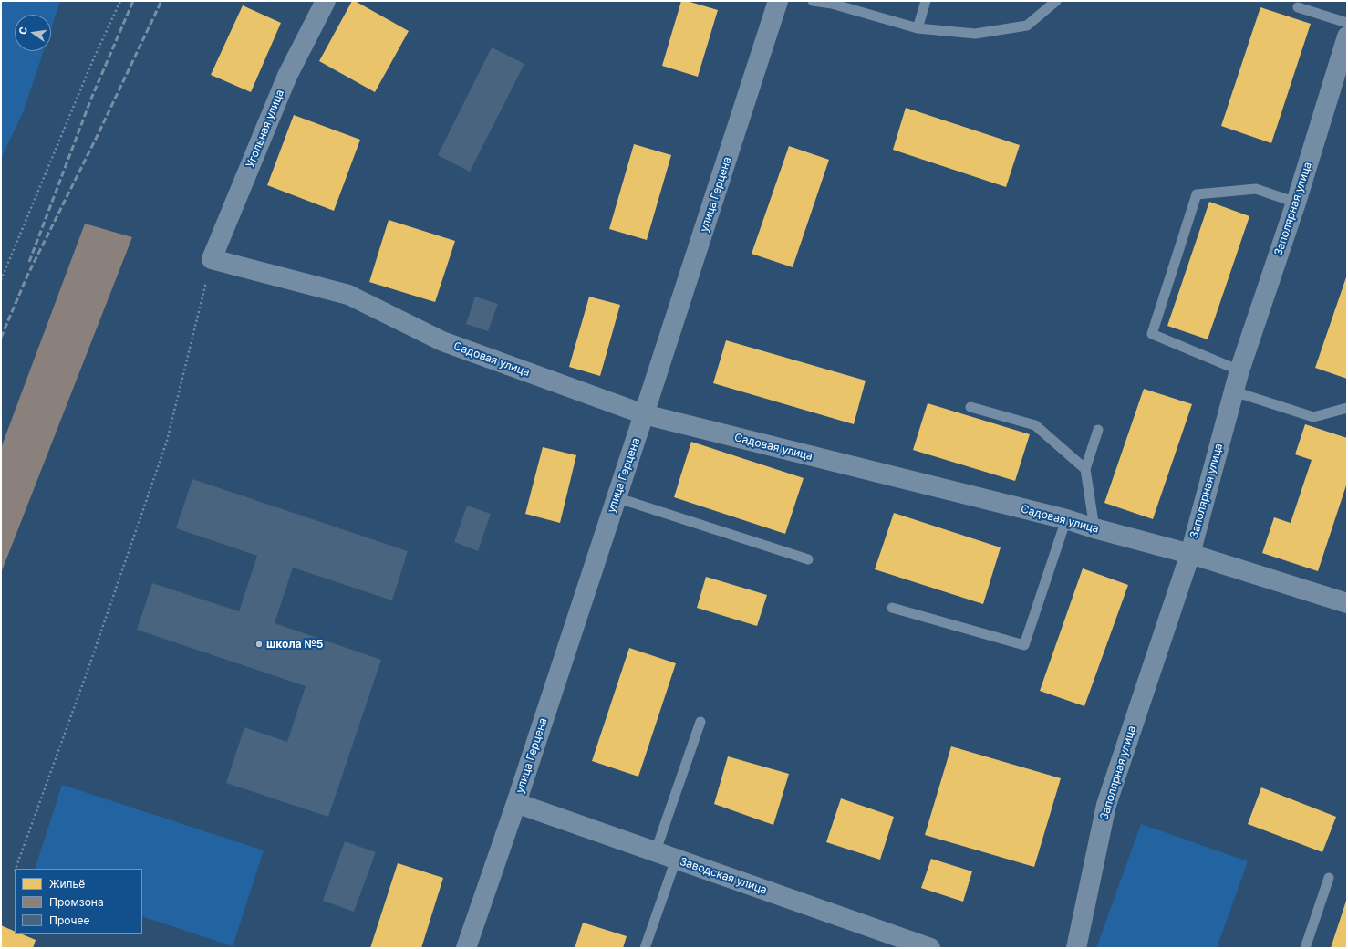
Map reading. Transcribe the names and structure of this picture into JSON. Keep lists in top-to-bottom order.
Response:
{
  "streets": {
    "street": [
      "Угольная улица",
      "улица Герцена",
      "Заполярная улица",
      "Садовая улица",
      "Заводская улица"
    ]
  },
  "crossings": [
    ["Угольная улица", "Садовая улица"],
    ["улица Герцена", "Садовая улица"],
    ["улица Герцена", "Заводская улица"],
    ["Заполярная улица", "Садовая улица"]
  ],
  "places": ["школа №5"],
  "legend": ["Жильё", "Промзона", "Прочее"],
  "north": "left"
}
